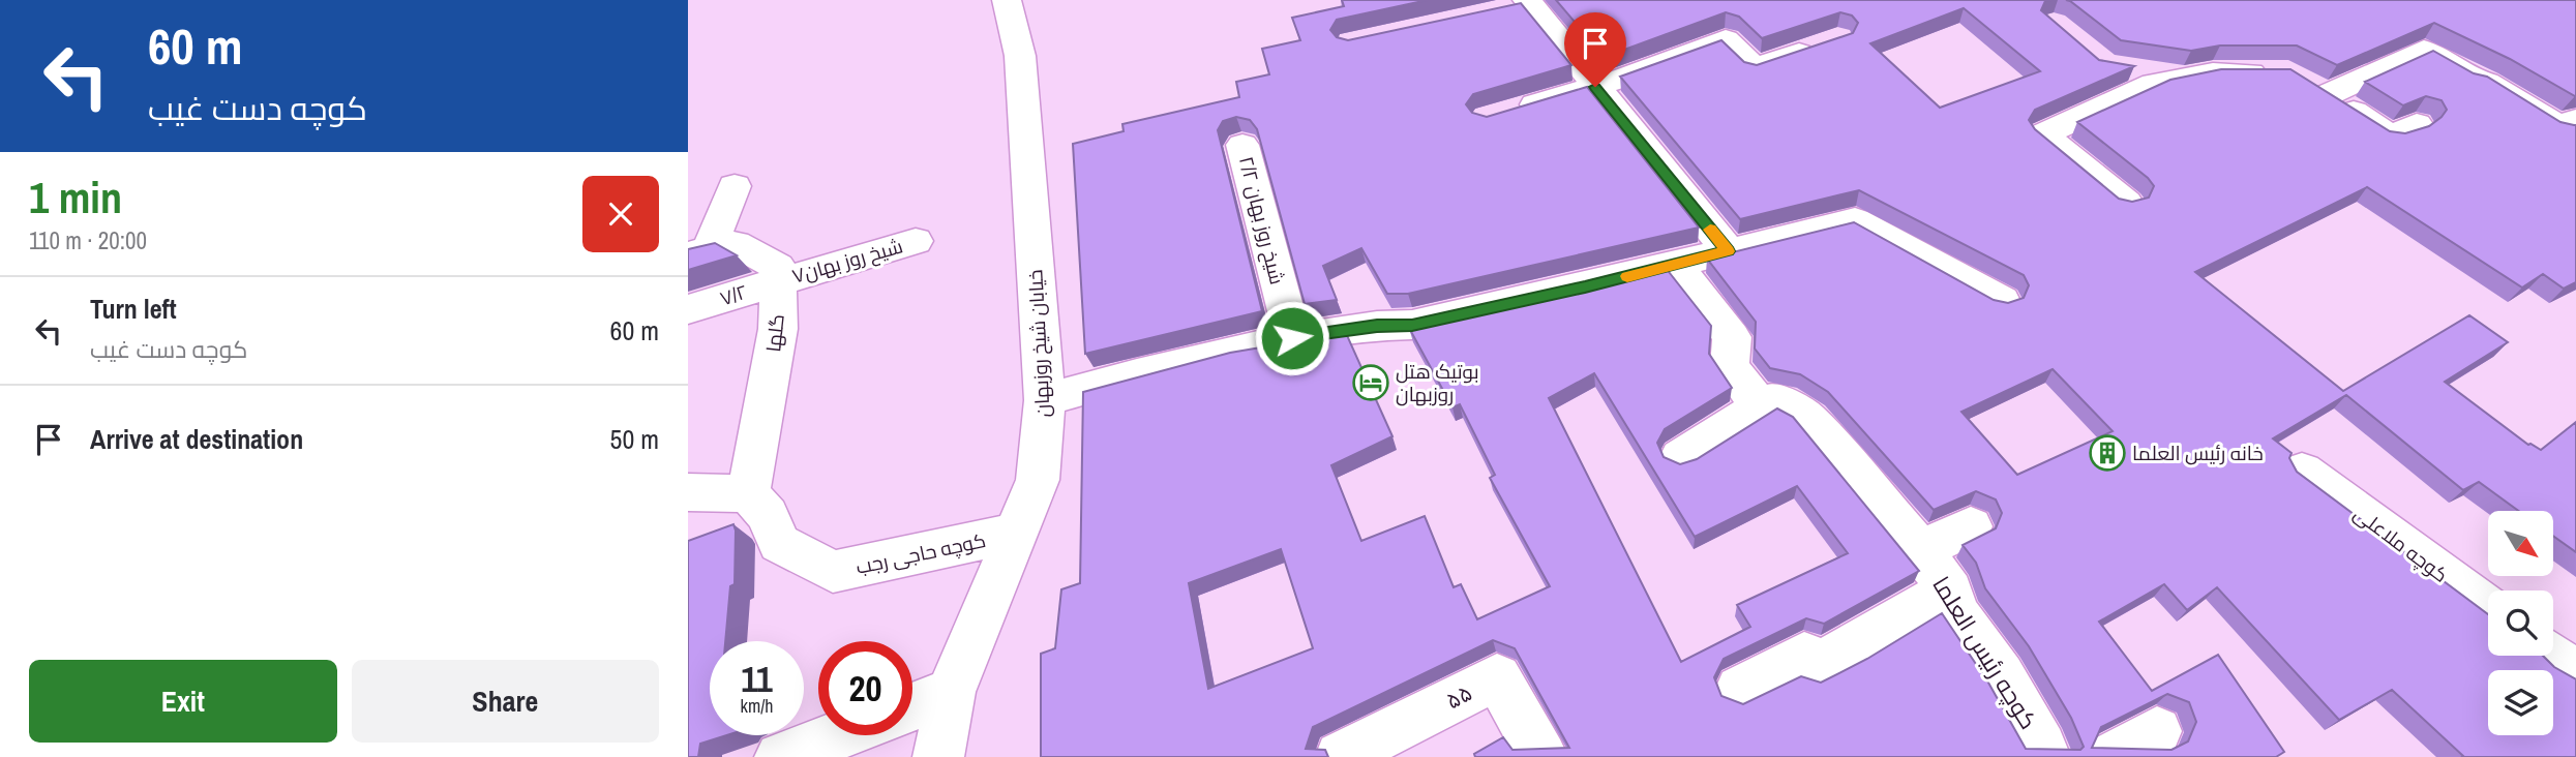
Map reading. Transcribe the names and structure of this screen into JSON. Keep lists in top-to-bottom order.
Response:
{
  "streets": {
    "street": [
      "شیخ روز بهان ۲/۲",
      "۷شیخ روز بهان",
      "۷/۲",
      "گلها",
      "خیابان شیخ روزبهان",
      "کوچه ملاعلی",
      "کوچه حاجی رجب",
      "کوچه رئیس العلما",
      "۵۵"
    ]
  },
  "crossings": [
    ["۷شیخ روز بهان", "۷/۲"],
    ["۷شیخ روز بهان", "گلها"],
    ["۷/۲", "گلها"],
    ["گلها", "کوچه حاجی رجب"],
    ["خیابان شیخ روزبهان", "کوچه حاجی رجب"]
  ],
  "places": {
    "hotel": ["بوتیک هتل روزبهان"],
    "building": ["خانه رئیس العلما"]
  },
  "north": "bottom right",
  "page": {
    "turn": ["60 m", "کوچه دست غیب"],
    "heading": ["1 min", "110 m · 20:00"],
    "list": [
      {
        "name": "Turn left",
        "note": "کوچه دست غیب",
        "value": "60 m"
      },
      {
        "name": "Arrive at destination",
        "value": "50 m"
      }
    ],
    "speed": "11 km/h",
    "limit": "20",
    "buttons": ["Exit", "Share"]
  }
}
